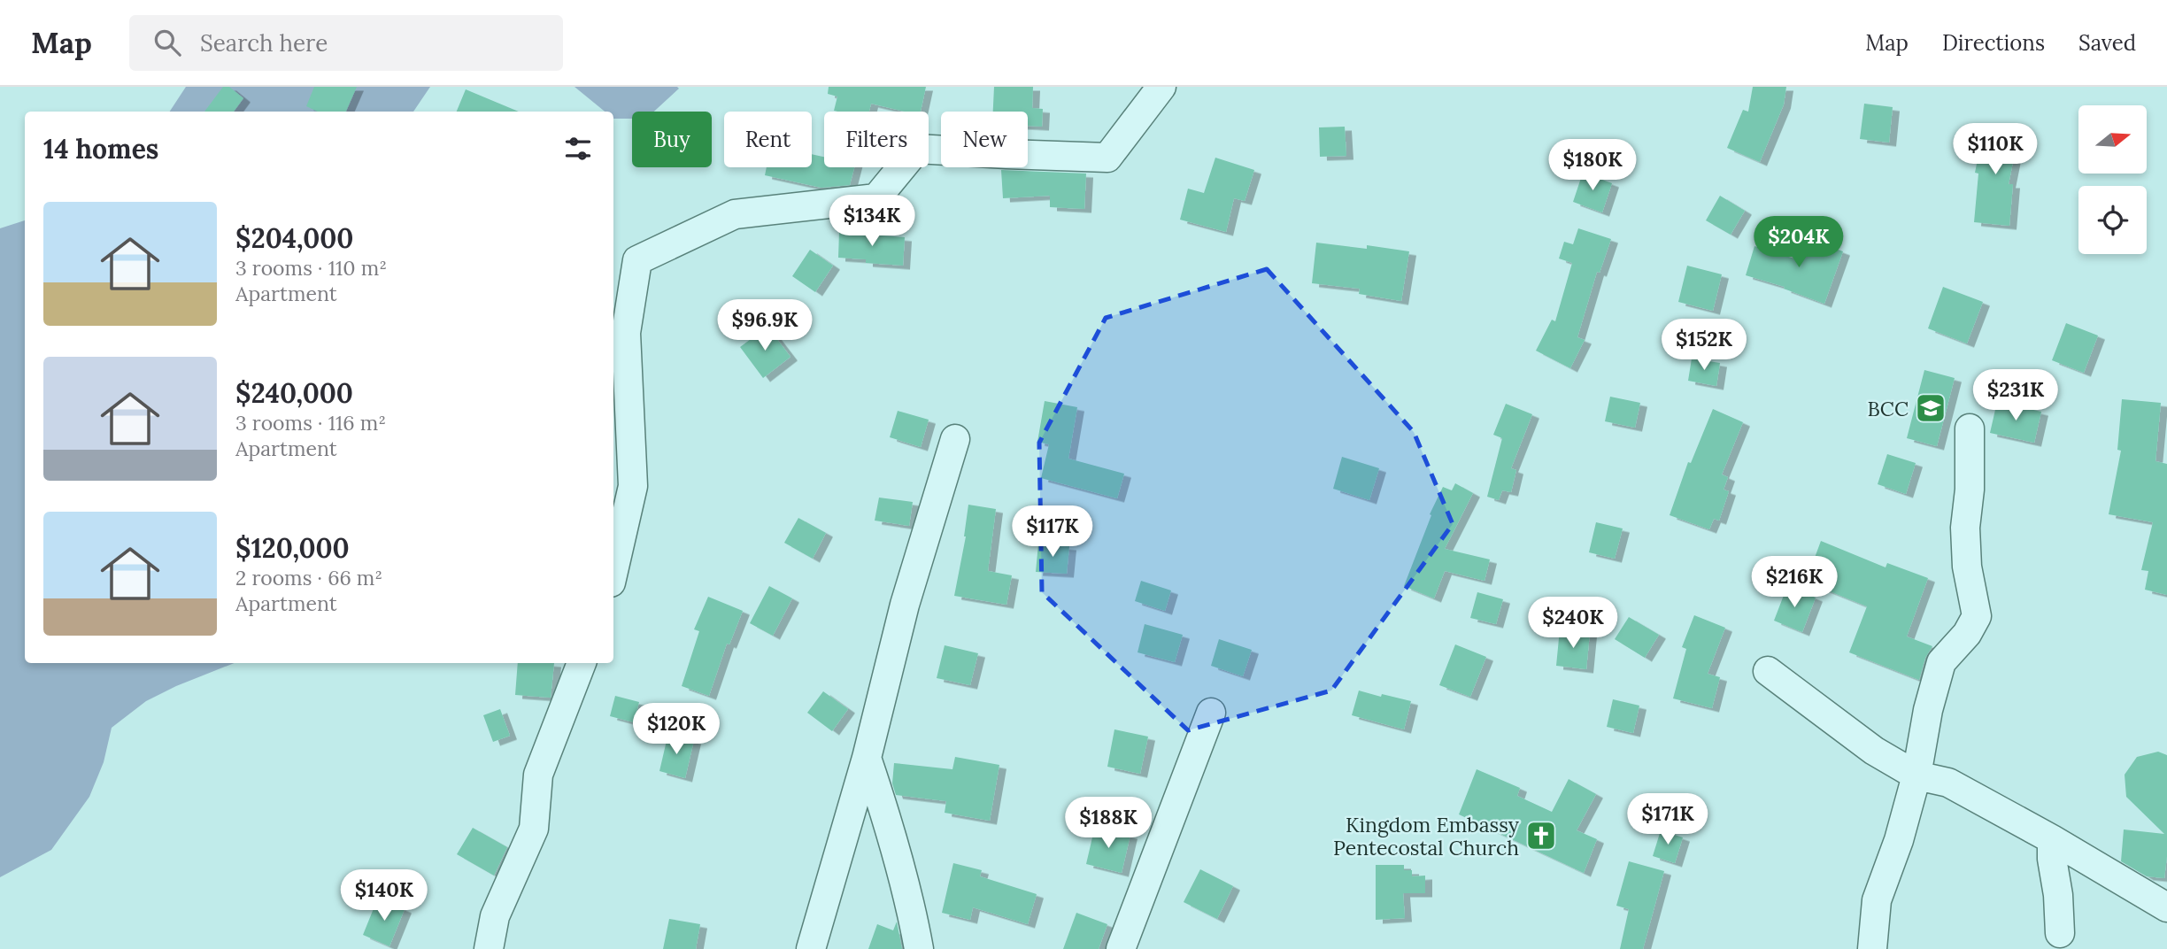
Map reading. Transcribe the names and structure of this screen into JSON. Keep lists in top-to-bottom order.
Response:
{
  "places": {
    "school or university": ["BCC"],
    "church": ["Kingdom Embassy Pentecostal Church"]
  },
  "north": "right",
  "page": {
    "header": "Map",
    "search": "Search here",
    "nav": ["Map", "Directions", "Saved"],
    "chip": [
      "Buy",
      "Rent",
      "Filters",
      "New"
    ],
    "heading": "14 homes",
    "price": [
      "$110K",
      "$180K",
      "$134K",
      "$204K",
      "$96.9K",
      "$152K",
      "$231K",
      "$117K",
      "$216K",
      "$240K",
      "$120K",
      "$171K",
      "$188K",
      "$140K"
    ],
    "list": [
      {
        "name": "$204,000",
        "note": "3 rooms · 110 m² · Apartment"
      },
      {
        "name": "$240,000",
        "note": "3 rooms · 116 m² · Apartment"
      },
      {
        "name": "$120,000",
        "note": "2 rooms · 66 m² · Apartment"
      }
    ]
  }
}
